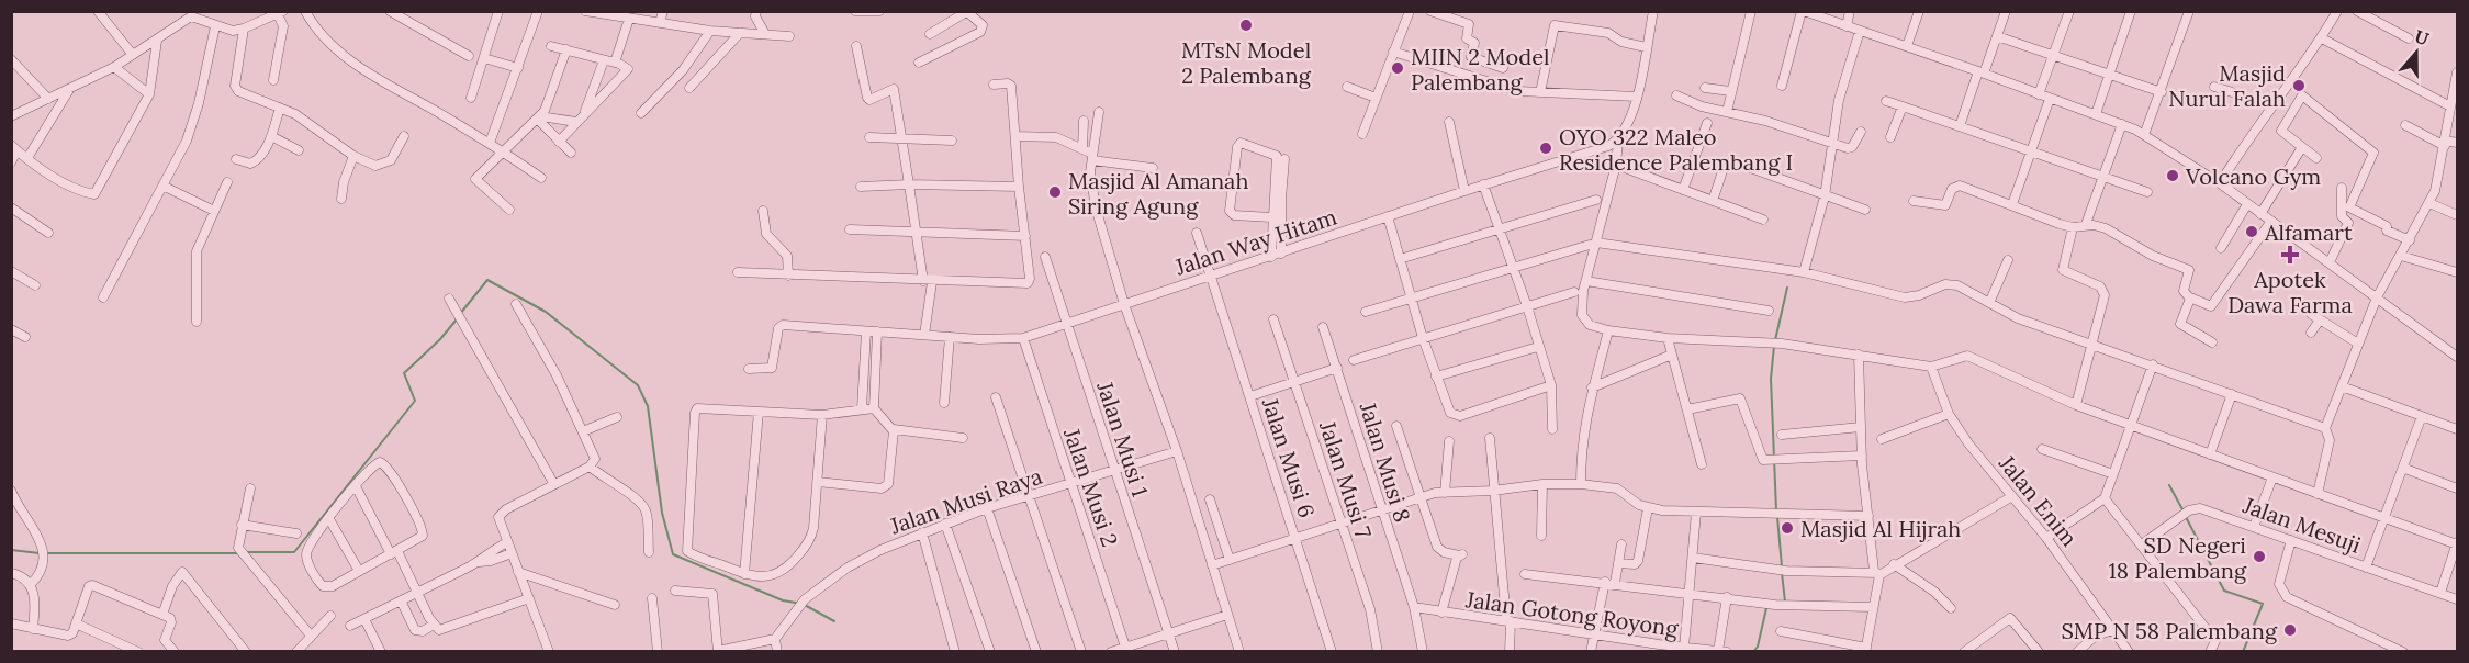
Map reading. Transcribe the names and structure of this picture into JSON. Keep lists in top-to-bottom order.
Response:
{
  "streets": {
    "street": [
      "Jalan Way Hitam",
      "Jalan Musi 1",
      "Jalan Musi 6",
      "Jalan Musi 8",
      "Jalan Musi 7",
      "Jalan Musi 2",
      "Jalan Musi Raya",
      "Jalan Enim",
      "Jalan Mesuji",
      "Jalan Gotong Royong"
    ]
  },
  "crossings": [
    ["Jalan Way Hitam", "Jalan Musi 1"],
    ["Jalan Way Hitam", "Jalan Musi 6"],
    ["Jalan Way Hitam", "Jalan Musi 2"],
    ["Jalan Musi 1", "Jalan Musi Raya"],
    ["Jalan Musi 8", "Jalan Gotong Royong"],
    ["Jalan Musi 2", "Jalan Musi Raya"]
  ],
  "places": {
    "other": [
      "MTsN Model 2 Palembang",
      "MIIN 2 Model Palembang",
      "Masjid Nurul Falah",
      "OYO 322 Maleo Residence Palembang I",
      "Volcano Gym",
      "Masjid Al Amanah Siring Agung",
      "Alfamart",
      "Masjid Al Hijrah",
      "SD Negeri 18 Palembang",
      "SMP N 58 Palembang"
    ],
    "health": ["Apotek Dawa Farma"]
  },
  "north": "top"
}
